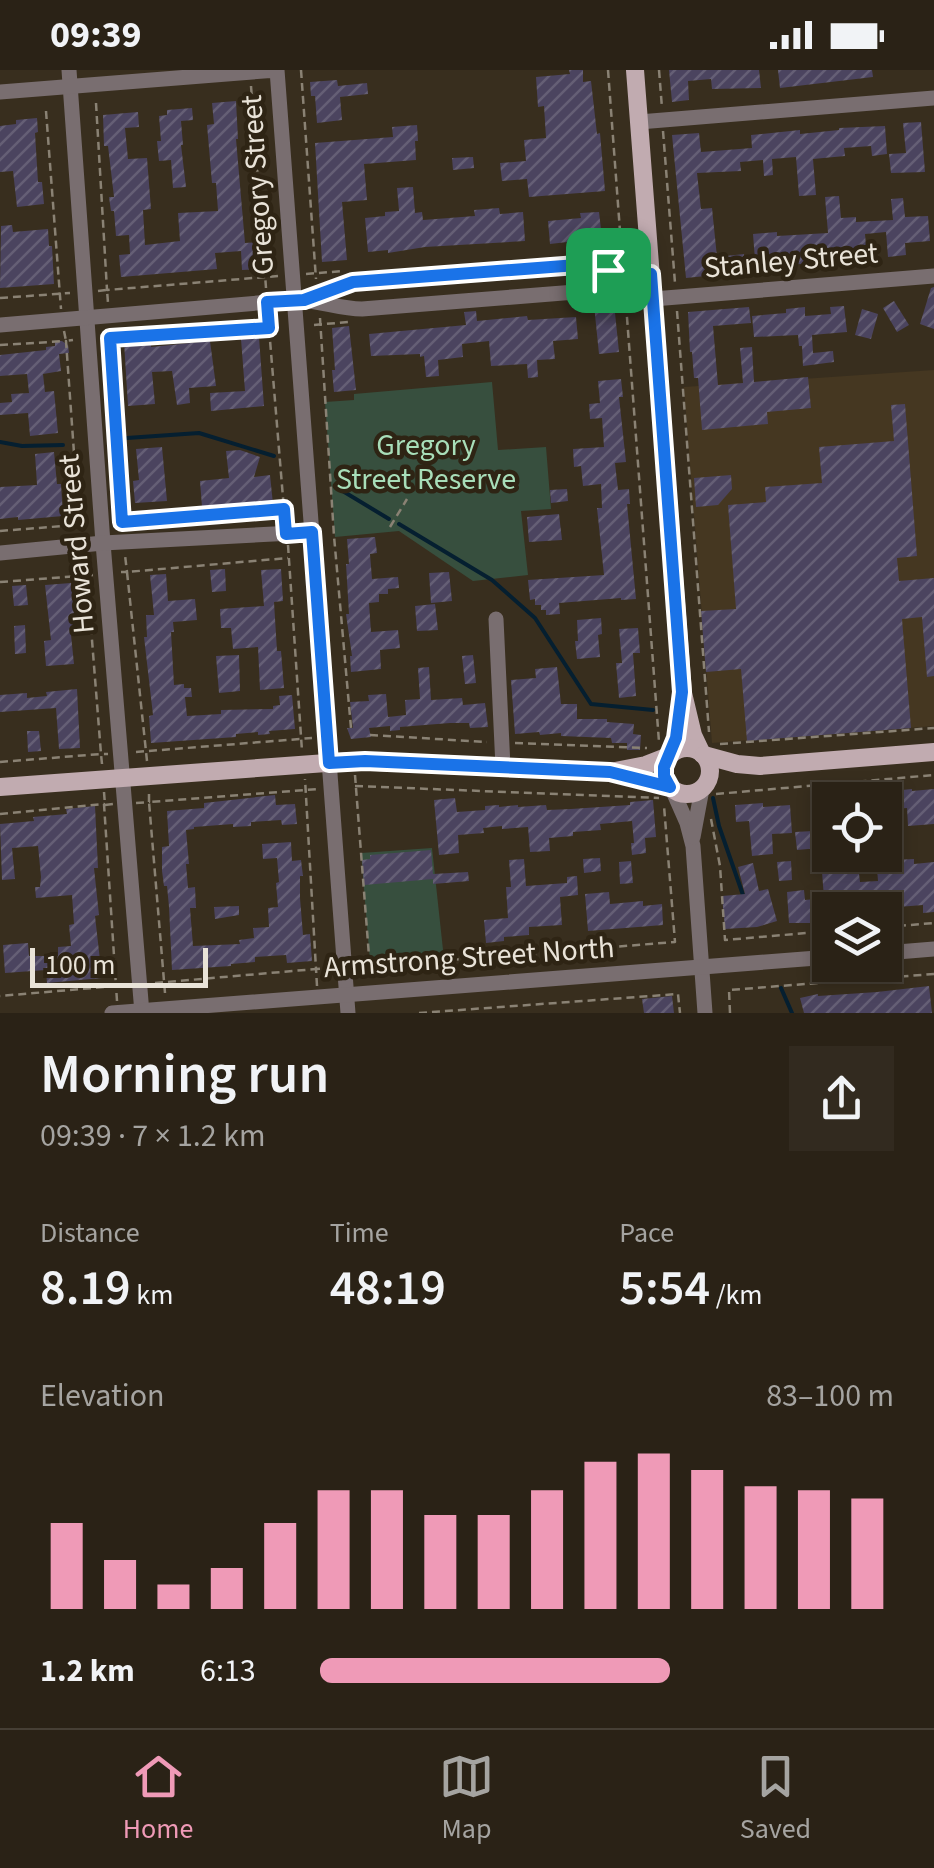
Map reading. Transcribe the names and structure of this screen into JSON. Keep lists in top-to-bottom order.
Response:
{
  "streets": {
    "street": [
      "Gregory Street",
      "Stanley Street",
      "Howard Street",
      "Armstrong Street North"
    ]
  },
  "crossings": [
    ["Gregory Street", "Armstrong Street North"],
    ["Howard Street", "Armstrong Street North"]
  ],
  "parks": ["Gregory Street Reserve"],
  "scale_bar": "100 m",
  "page": {
    "status": "09:39",
    "scale": "100 m",
    "heading": ["Morning run", "09:39 · 7 × 1.2 km"],
    "stats": [
      ["Distance", "8.19 km"],
      ["Time", "48:19"],
      ["Pace", "5:54 /km"]
    ],
    "chart": ["Elevation", "83–100 m"],
    "list": [
      {
        "name": "1.2 km",
        "note": "6:13"
      }
    ],
    "tabs": ["Home", "Map", "Saved"]
  }
}
